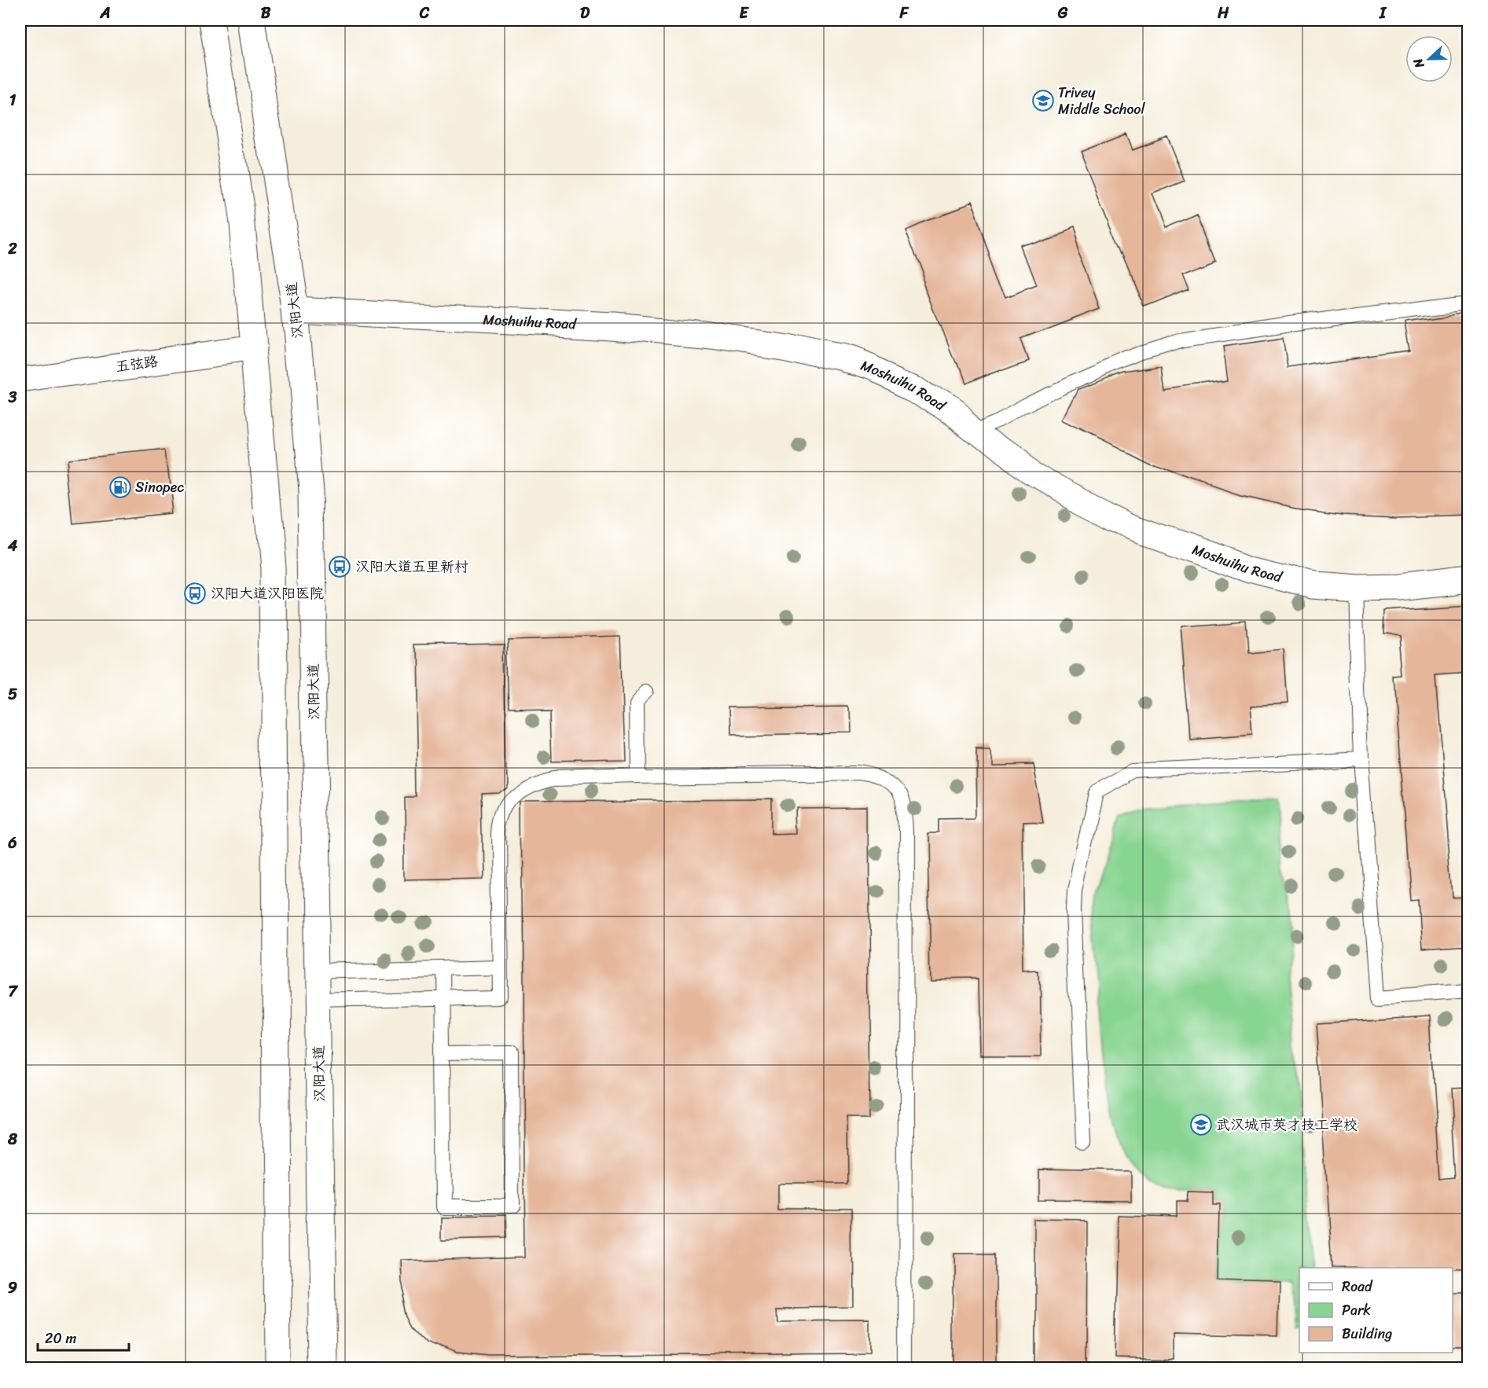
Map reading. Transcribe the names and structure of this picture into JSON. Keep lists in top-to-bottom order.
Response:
{
  "streets": {
    "main road": ["汉阳大道", "Moshuihu Road", "五弦路"]
  },
  "crossings": [
    ["汉阳大道", "Moshuihu Road"]
  ],
  "places": {
    "school or university": ["Trivey Middle School", "武汉城市英才技工学校"],
    "fuel station": ["Sinopec"],
    "bus stop": ["汉阳大道五里新村", "汉阳大道汉阳医院"]
  },
  "legend": ["Road", "Park", "Building"],
  "scale_bar": "20 m",
  "north": "left",
  "grid": {
    "columns": [
      "A",
      "B",
      "C",
      "D",
      "E",
      "F",
      "G",
      "H",
      "I"
    ],
    "rows": [
      "1",
      "2",
      "3",
      "4",
      "5",
      "6",
      "7",
      "8",
      "9"
    ]
  }
}
